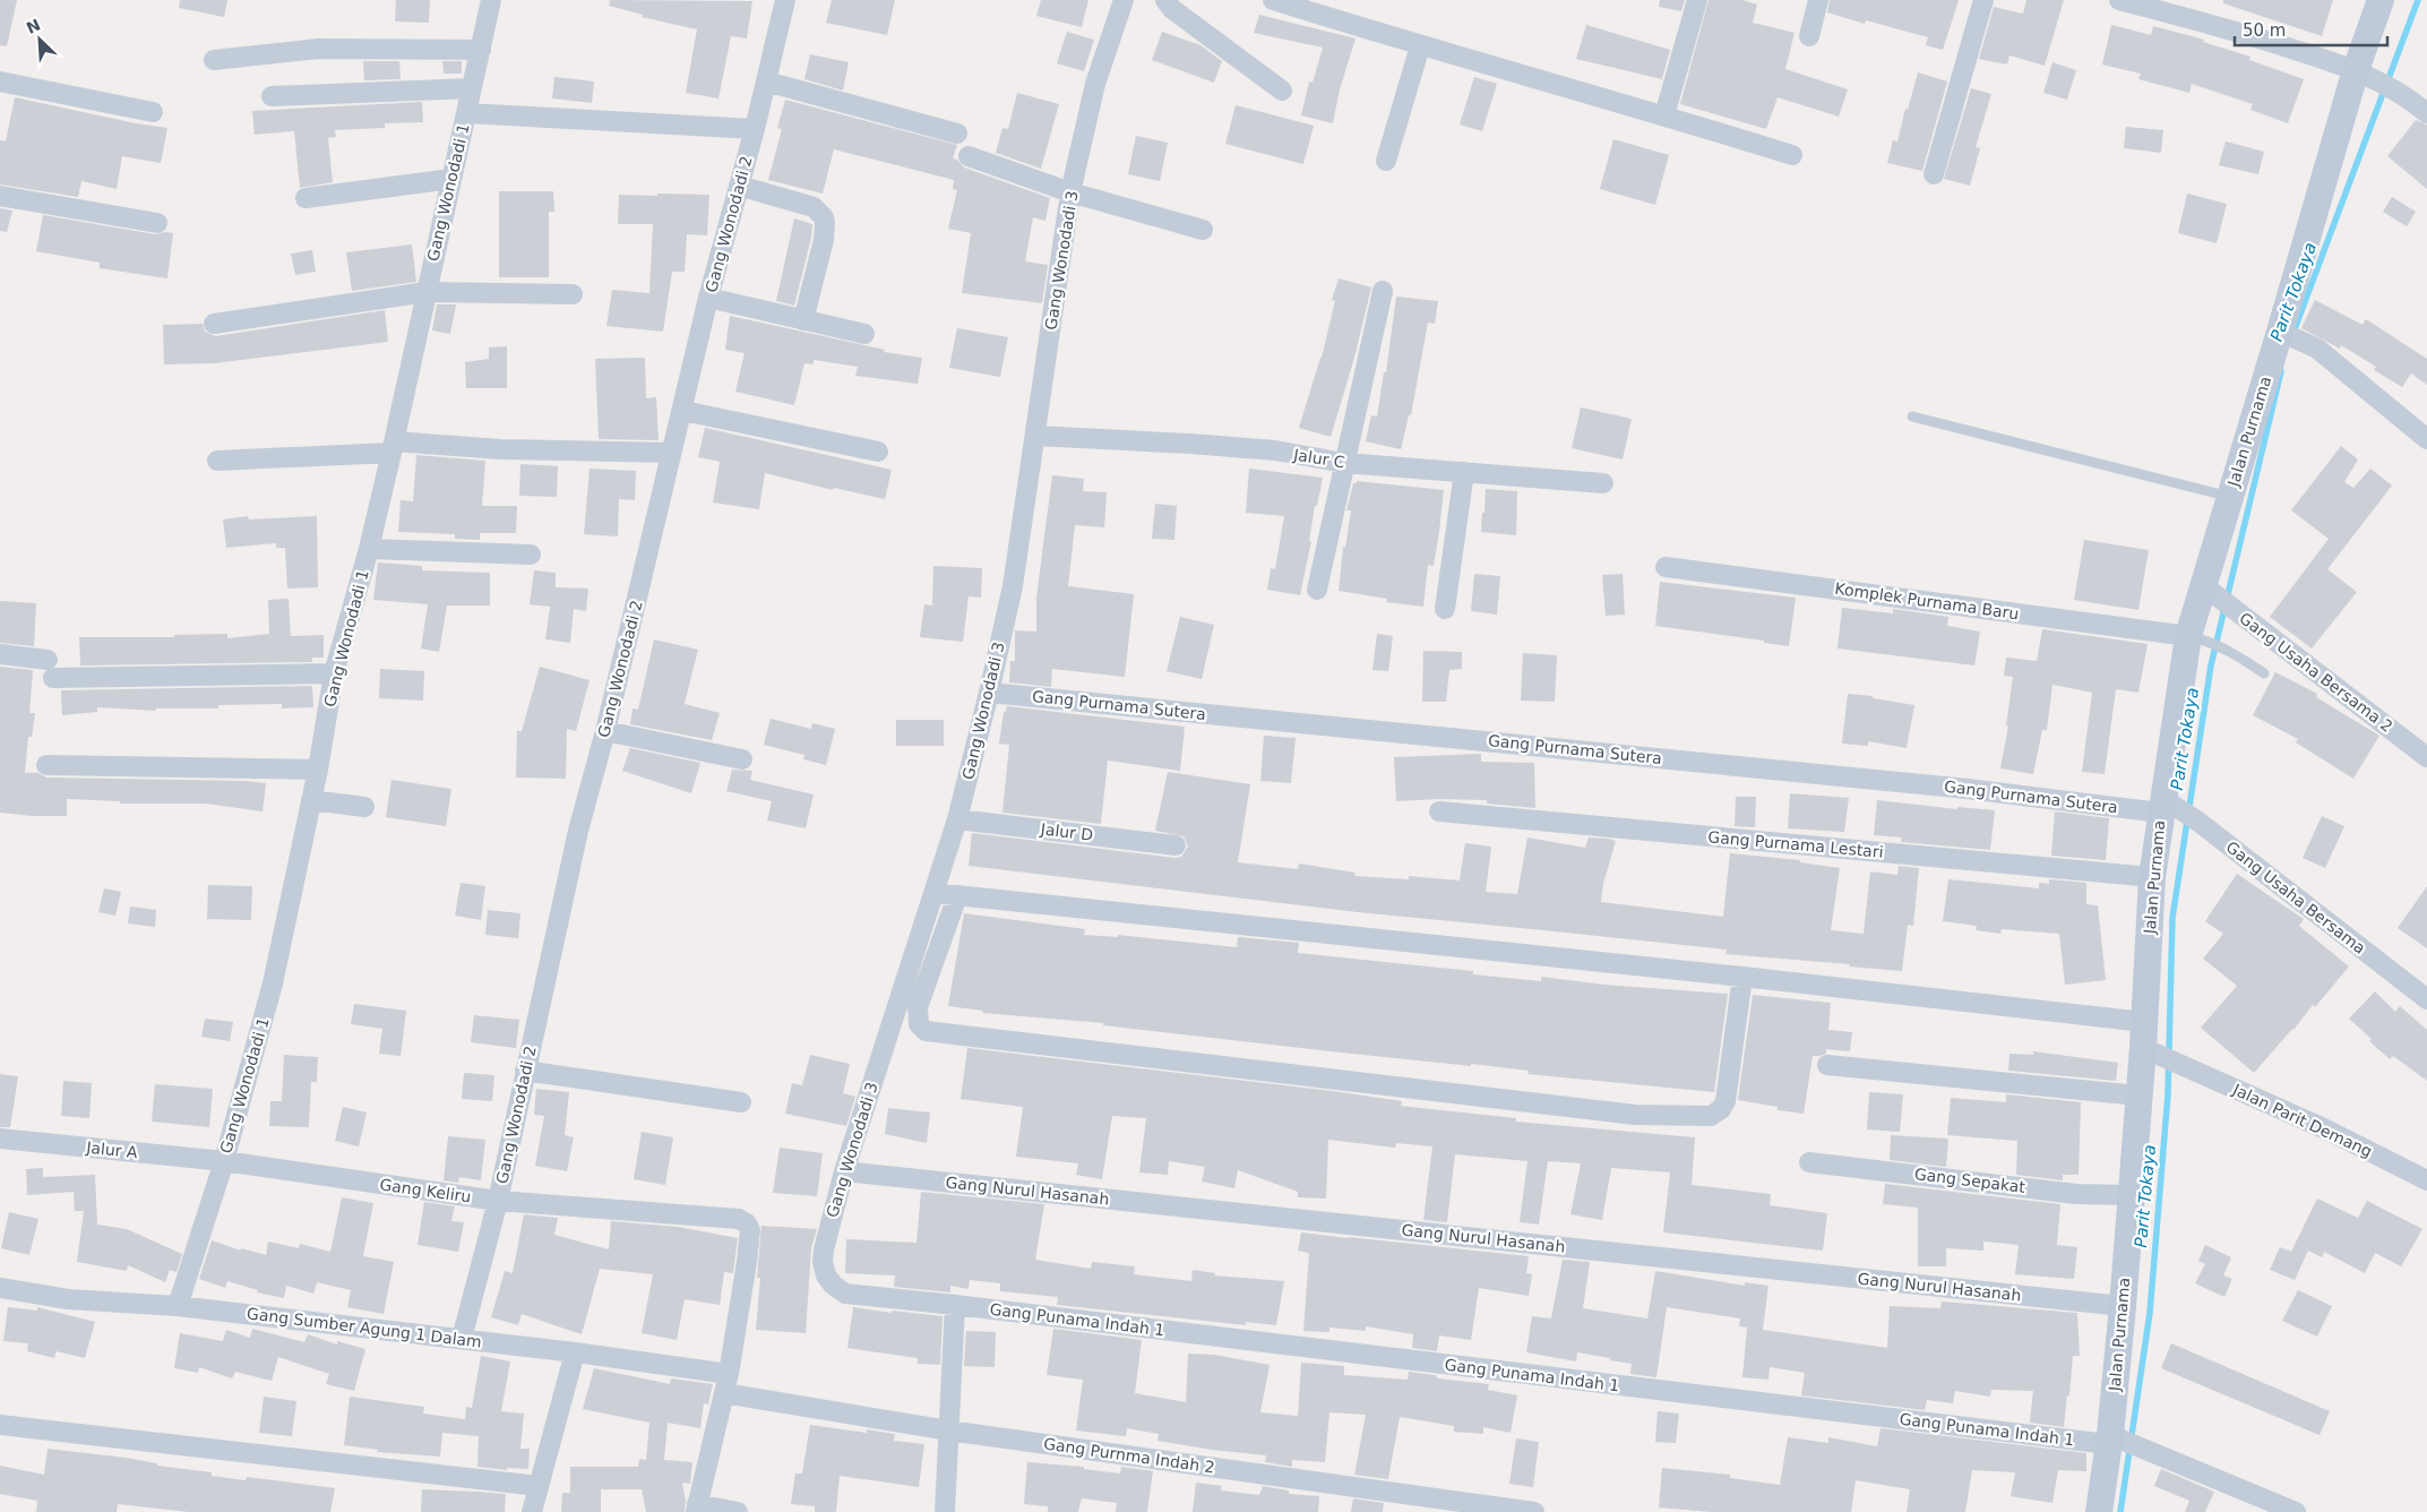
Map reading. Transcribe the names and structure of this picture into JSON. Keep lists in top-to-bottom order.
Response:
{
  "streets": {
    "street": [
      "Gang Wonodadi 1",
      "Gang Wonodadi 2",
      "Gang Wonodadi 3",
      "Jalan Purnama",
      "Jalur C",
      "Komplek Purnama Baru",
      "Gang Usaha Bersama 2",
      "Gang Purnama Sutera",
      "Jalur D",
      "Gang Purnama Lestari",
      "Gang Usaha Bersama",
      "Jalan Parit Demang",
      "Jalur A",
      "Gang Sepakat",
      "Gang Keliru",
      "Gang Nurul Hasanah",
      "Gang Punama Indah 1",
      "Gang Sumber Agung 1 Dalam",
      "Gang Purnma Indah 2"
    ]
  },
  "crossings": [
    ["Gang Wonodadi 1", "Jalur A"],
    ["Gang Wonodadi 1", "Gang Keliru"],
    ["Gang Wonodadi 1", "Gang Sumber Agung 1 Dalam"],
    ["Gang Wonodadi 2", "Gang Keliru"],
    ["Gang Wonodadi 2", "Gang Sumber Agung 1 Dalam"],
    ["Gang Wonodadi 3", "Jalur C"],
    ["Gang Wonodadi 3", "Gang Purnama Sutera"],
    ["Gang Wonodadi 3", "Jalur D"],
    ["Gang Wonodadi 3", "Jalan Parit Demang"],
    ["Gang Wonodadi 3", "Gang Nurul Hasanah"],
    ["Gang Wonodadi 3", "Gang Punama Indah 1"],
    ["Jalan Purnama", "Komplek Purnama Baru"],
    ["Jalan Purnama", "Gang Usaha Bersama 2"],
    ["Jalan Purnama", "Gang Purnama Sutera"],
    ["Jalan Purnama", "Gang Purnama Lestari"],
    ["Jalan Purnama", "Gang Usaha Bersama"],
    ["Jalan Purnama", "Jalan Parit Demang"],
    ["Jalan Purnama", "Gang Sepakat"],
    ["Jalan Purnama", "Gang Nurul Hasanah"],
    ["Jalan Purnama", "Gang Punama Indah 1"],
    ["Gang Purnama Sutera", "Gang Usaha Bersama"],
    ["Jalur A", "Gang Keliru"],
    ["Gang Keliru", "Gang Sumber Agung 1 Dalam"],
    ["Gang Keliru", "Gang Purnma Indah 2"],
    ["Gang Sumber Agung 1 Dalam", "Gang Purnma Indah 2"]
  ],
  "water": ["Parit Tokaya"],
  "scale_bar": "50 m",
  "north": "top left"
}
